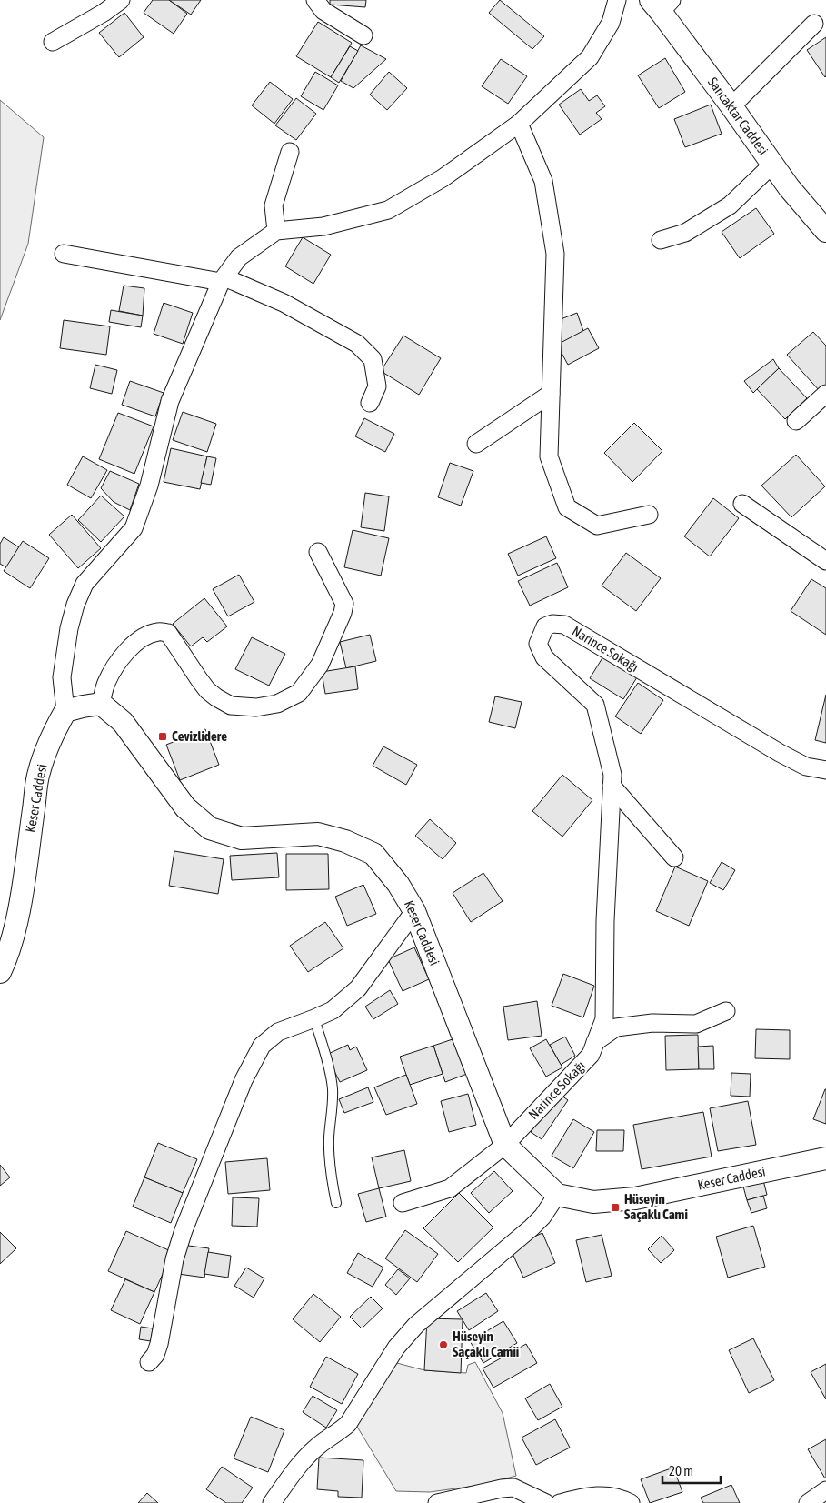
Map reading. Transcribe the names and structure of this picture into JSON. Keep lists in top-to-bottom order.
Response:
{
  "streets": {
    "street": ["Sancaktar Caddesi", "Narince Sokağı", "Keser Caddesi"]
  },
  "crossings": [
    ["Narince Sokağı", "Keser Caddesi"]
  ],
  "places": {
    "transit": ["Cevizlidere", "Hüseyin Saçaklı Cami"],
    "other": ["Hüseyin Saçaklı Camii"]
  },
  "scale_bar": "20 m"
}
